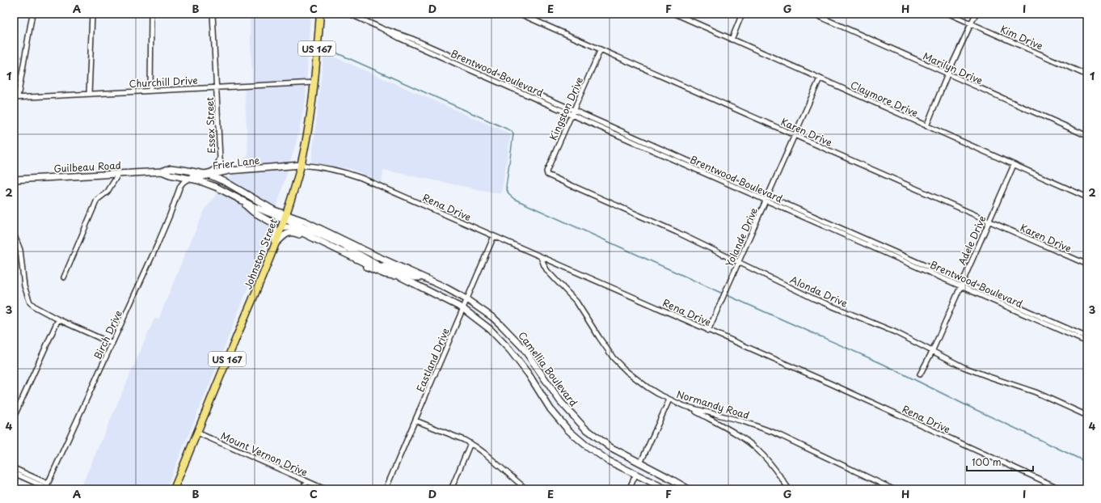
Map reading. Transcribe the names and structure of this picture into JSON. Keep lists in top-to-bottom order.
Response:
{
  "streets": {
    "main road": [
      "US 167",
      "Frier Lane",
      "Guilbeau Road",
      "Johnston Street",
      "Camellia Boulevard"
    ],
    "street": [
      "Kim Drive",
      "Marilyn Drive",
      "Brentwood Boulevard",
      "Churchill Drive",
      "Claymore Drive",
      "Kingston Drive",
      "Essex Street",
      "Karen Drive",
      "Rena Drive",
      "Yolande Drive",
      "Adele Drive",
      "Alonda Drive",
      "Birch Drive",
      "Eastland Drive",
      "Normandy Road",
      "Mount Vernon Drive"
    ]
  },
  "crossings": [
    ["Brentwood Boulevard", "Kingston Drive"],
    ["Brentwood Boulevard", "Yolande Drive"],
    ["Brentwood Boulevard", "Adele Drive"],
    ["Churchill Drive", "Essex Street"],
    ["Churchill Drive", "Johnston Street"],
    ["Claymore Drive", "Yolande Drive"],
    ["Claymore Drive", "Adele Drive"],
    ["Kingston Drive", "Karen Drive"],
    ["Kingston Drive", "Alonda Drive"],
    ["Essex Street", "Frier Lane"],
    ["Essex Street", "Guilbeau Road"],
    ["Karen Drive", "Yolande Drive"],
    ["Karen Drive", "Adele Drive"],
    ["Frier Lane", "Guilbeau Road"],
    ["Frier Lane", "Rena Drive"],
    ["Frier Lane", "Johnston Street"],
    ["Guilbeau Road", "Johnston Street"],
    ["Guilbeau Road", "Camellia Boulevard"],
    ["Rena Drive", "Yolande Drive"],
    ["Rena Drive", "Johnston Street"],
    ["Rena Drive", "Eastland Drive"],
    ["Rena Drive", "Normandy Road"],
    ["Yolande Drive", "Alonda Drive"],
    ["Adele Drive", "Alonda Drive"],
    ["Johnston Street", "Camellia Boulevard"],
    ["Johnston Street", "Mount Vernon Drive"],
    ["Eastland Drive", "Camellia Boulevard"]
  ],
  "scale_bar": "100 m",
  "grid": {
    "columns": [
      "A",
      "B",
      "C",
      "D",
      "E",
      "F",
      "G",
      "H",
      "I"
    ],
    "rows": [
      "1",
      "2",
      "3",
      "4"
    ]
  }
}
